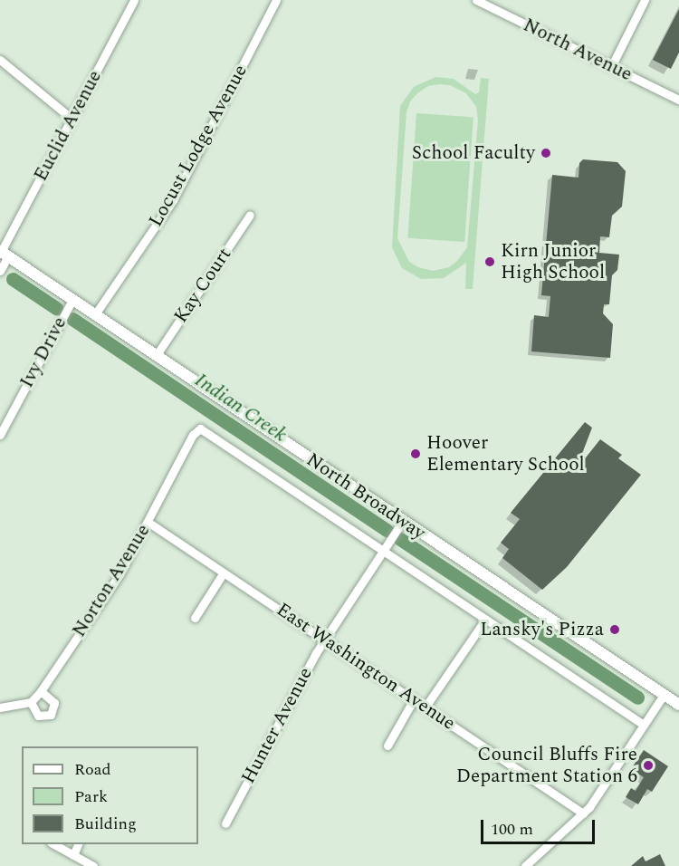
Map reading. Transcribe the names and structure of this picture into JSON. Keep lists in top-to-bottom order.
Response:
{
  "streets": {
    "main road": ["North Broadway"],
    "street": [
      "North Avenue",
      "Euclid Avenue",
      "Locust Lodge Avenue",
      "Kay Court",
      "Ivy Drive",
      "Norton Avenue",
      "East Washington Avenue",
      "Hunter Avenue"
    ]
  },
  "crossings": [
    ["Euclid Avenue", "North Broadway"],
    ["Locust Lodge Avenue", "North Broadway"],
    ["Kay Court", "North Broadway"],
    ["Ivy Drive", "North Broadway"],
    ["North Broadway", "Norton Avenue"],
    ["North Broadway", "Hunter Avenue"],
    ["Norton Avenue", "East Washington Avenue"],
    ["East Washington Avenue", "Hunter Avenue"]
  ],
  "water": ["Indian Creek"],
  "places": [
    "School Faculty",
    "Kirn Junior High School",
    "Hoover Elementary School",
    "Lansky's Pizza",
    "Council Bluffs Fire Department Station 6"
  ],
  "legend": ["Road", "Park", "Building"],
  "scale_bar": "100 m"
}
